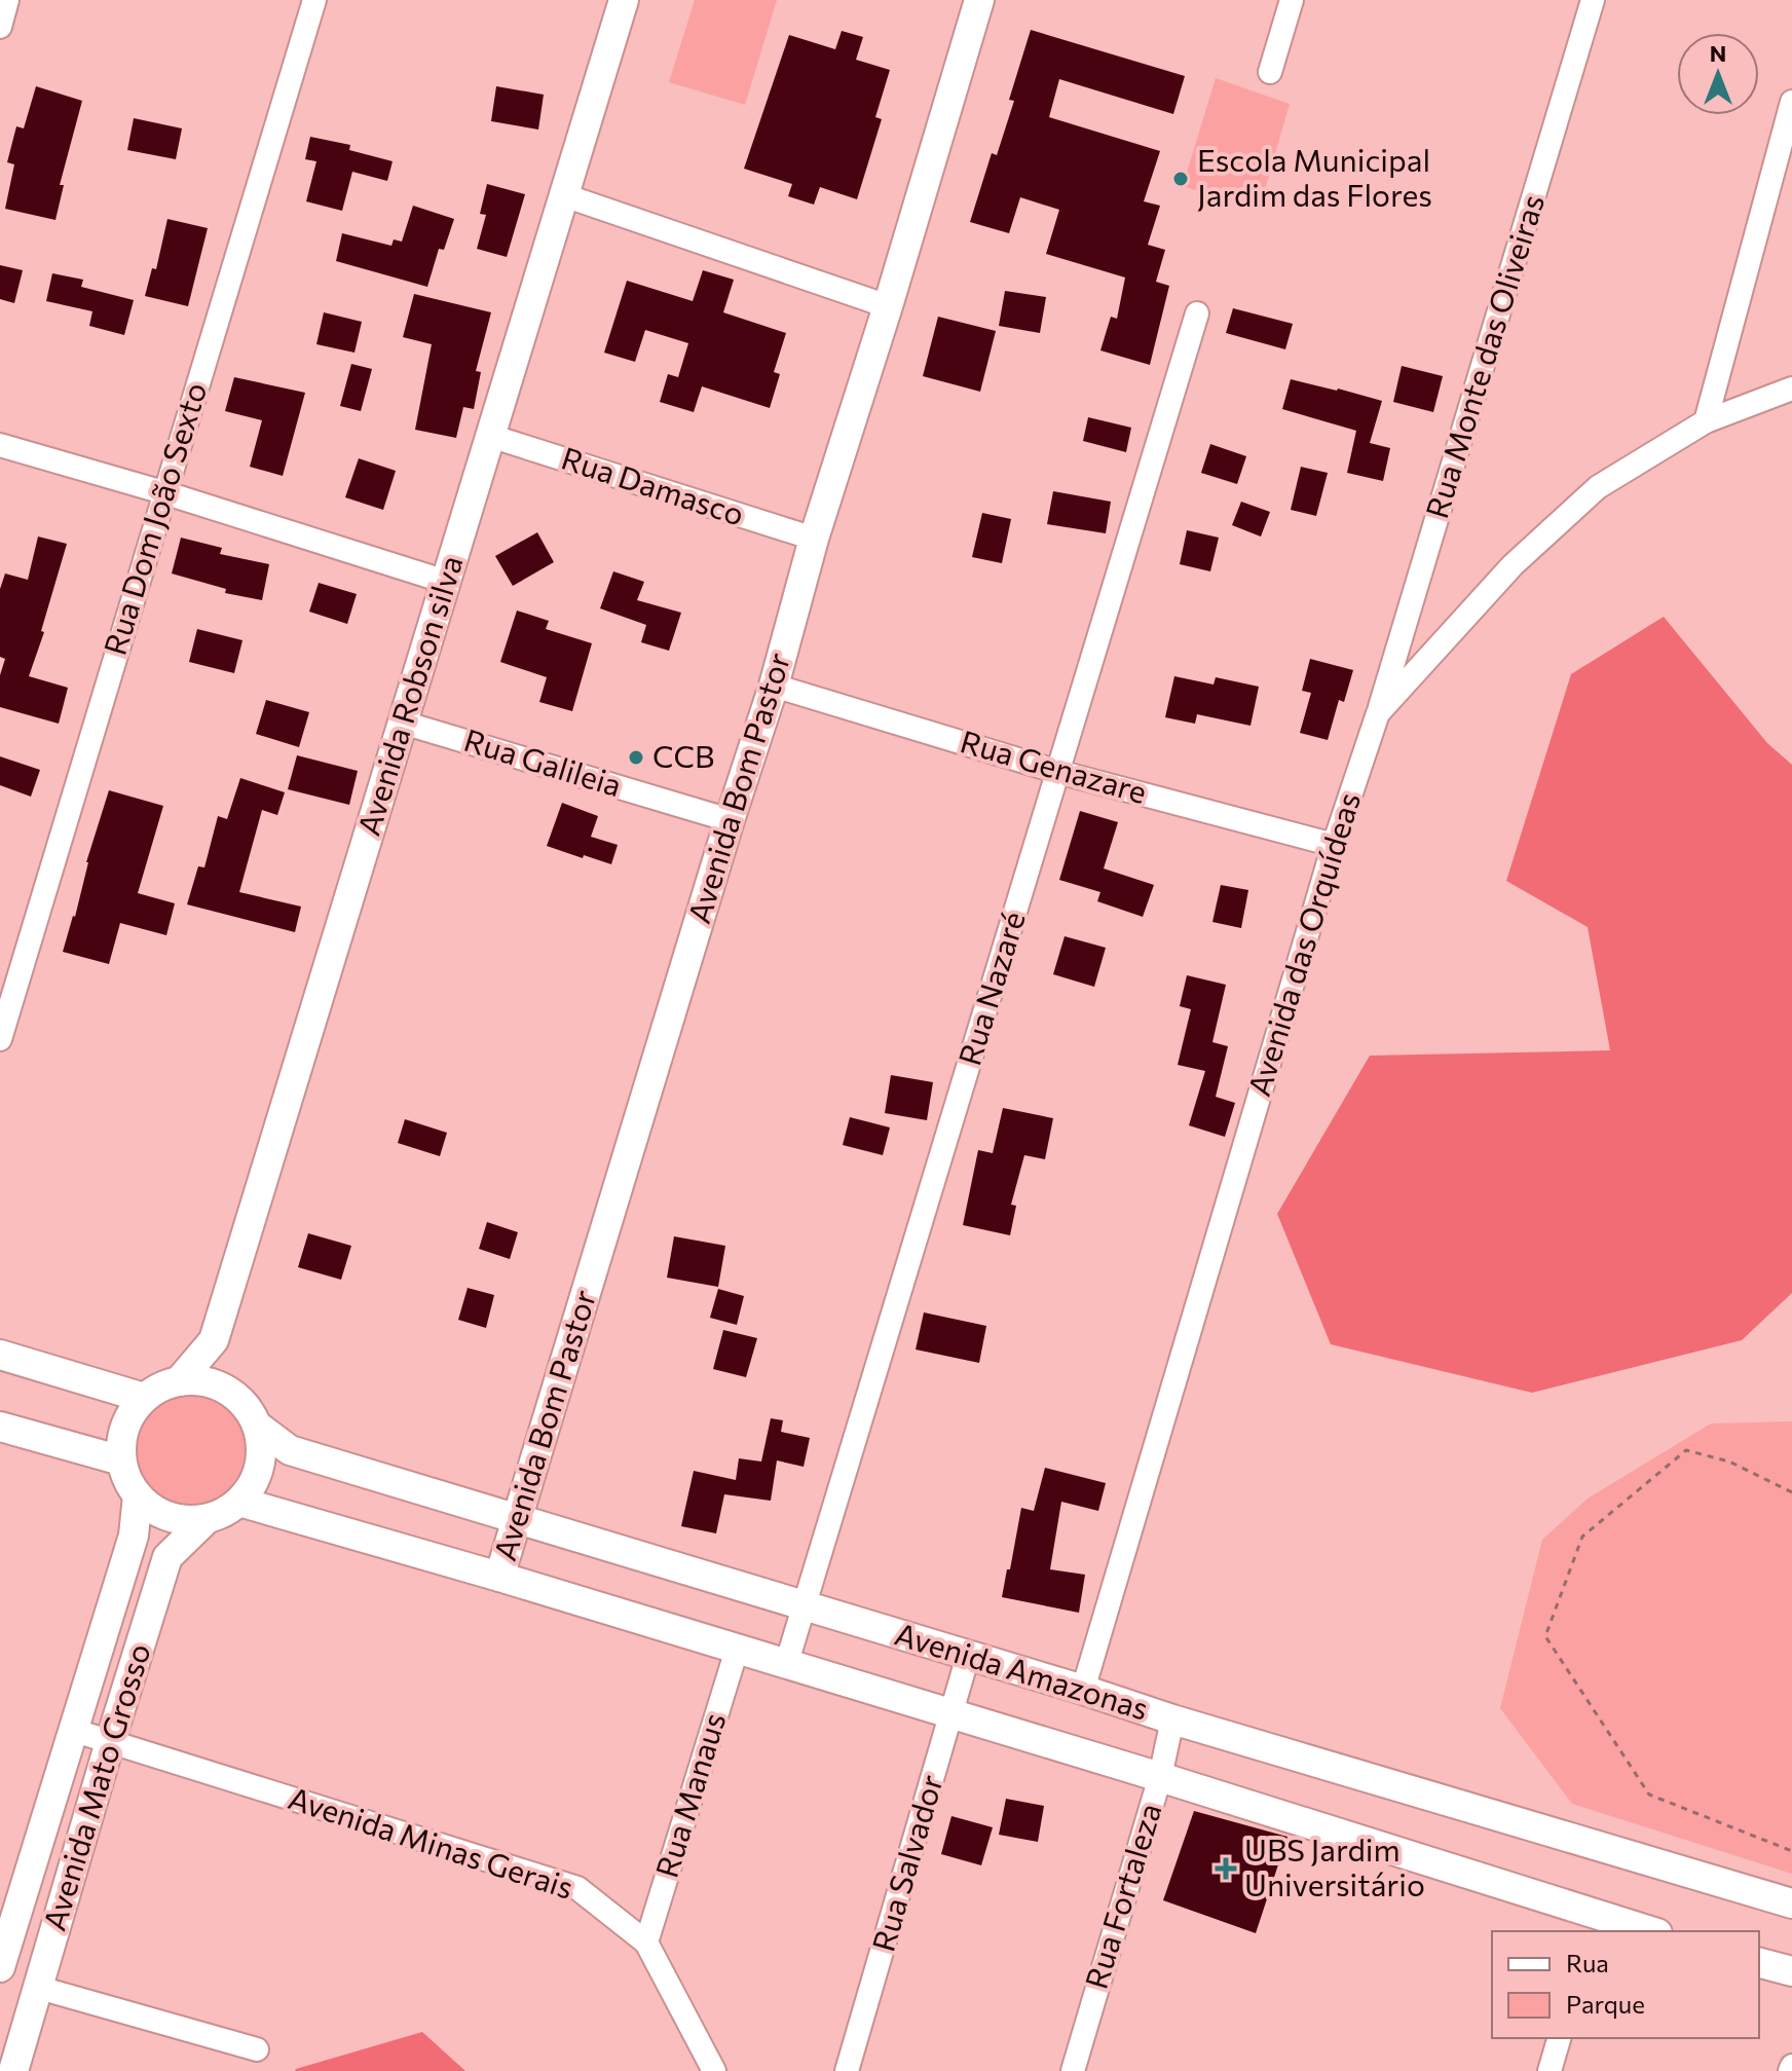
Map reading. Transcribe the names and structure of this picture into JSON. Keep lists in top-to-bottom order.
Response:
{
  "streets": {
    "street": [
      "Rua Monte das Oliveiras",
      "Rua Damasco",
      "Rua Dom João Sexto",
      "Avenida Robson silva",
      "Rua Galileia",
      "Rua Genazare",
      "Avenida Bom Pastor",
      "Avenida das Orquídeas",
      "Rua Nazaré",
      "Avenida Amazonas",
      "Avenida Mato Grosso",
      "Rua Manaus",
      "Avenida Minas Gerais",
      "Rua Salvador",
      "Rua Fortaleza"
    ]
  },
  "crossings": [
    ["Rua Monte das Oliveiras", "Avenida das Orquídeas"],
    ["Rua Damasco", "Avenida Robson silva"],
    ["Rua Damasco", "Avenida Bom Pastor"],
    ["Avenida Robson silva", "Rua Galileia"],
    ["Avenida Robson silva", "Avenida Amazonas"],
    ["Avenida Robson silva", "Avenida Mato Grosso"],
    ["Rua Galileia", "Avenida Bom Pastor"],
    ["Rua Genazare", "Avenida Bom Pastor"],
    ["Rua Genazare", "Avenida das Orquídeas"],
    ["Rua Genazare", "Rua Nazaré"],
    ["Avenida Bom Pastor", "Avenida Amazonas"],
    ["Avenida das Orquídeas", "Avenida Amazonas"],
    ["Rua Nazaré", "Avenida Amazonas"],
    ["Avenida Amazonas", "Avenida Mato Grosso"],
    ["Avenida Amazonas", "Rua Manaus"],
    ["Avenida Amazonas", "Rua Salvador"],
    ["Avenida Amazonas", "Rua Fortaleza"],
    ["Avenida Mato Grosso", "Avenida Minas Gerais"],
    ["Rua Manaus", "Avenida Minas Gerais"]
  ],
  "places": {
    "other": ["Escola Municipal Jardim das Flores", "CCB"],
    "health": ["UBS Jardim Universitário"]
  },
  "legend": ["Rua", "Parque"],
  "north": "top"
}
